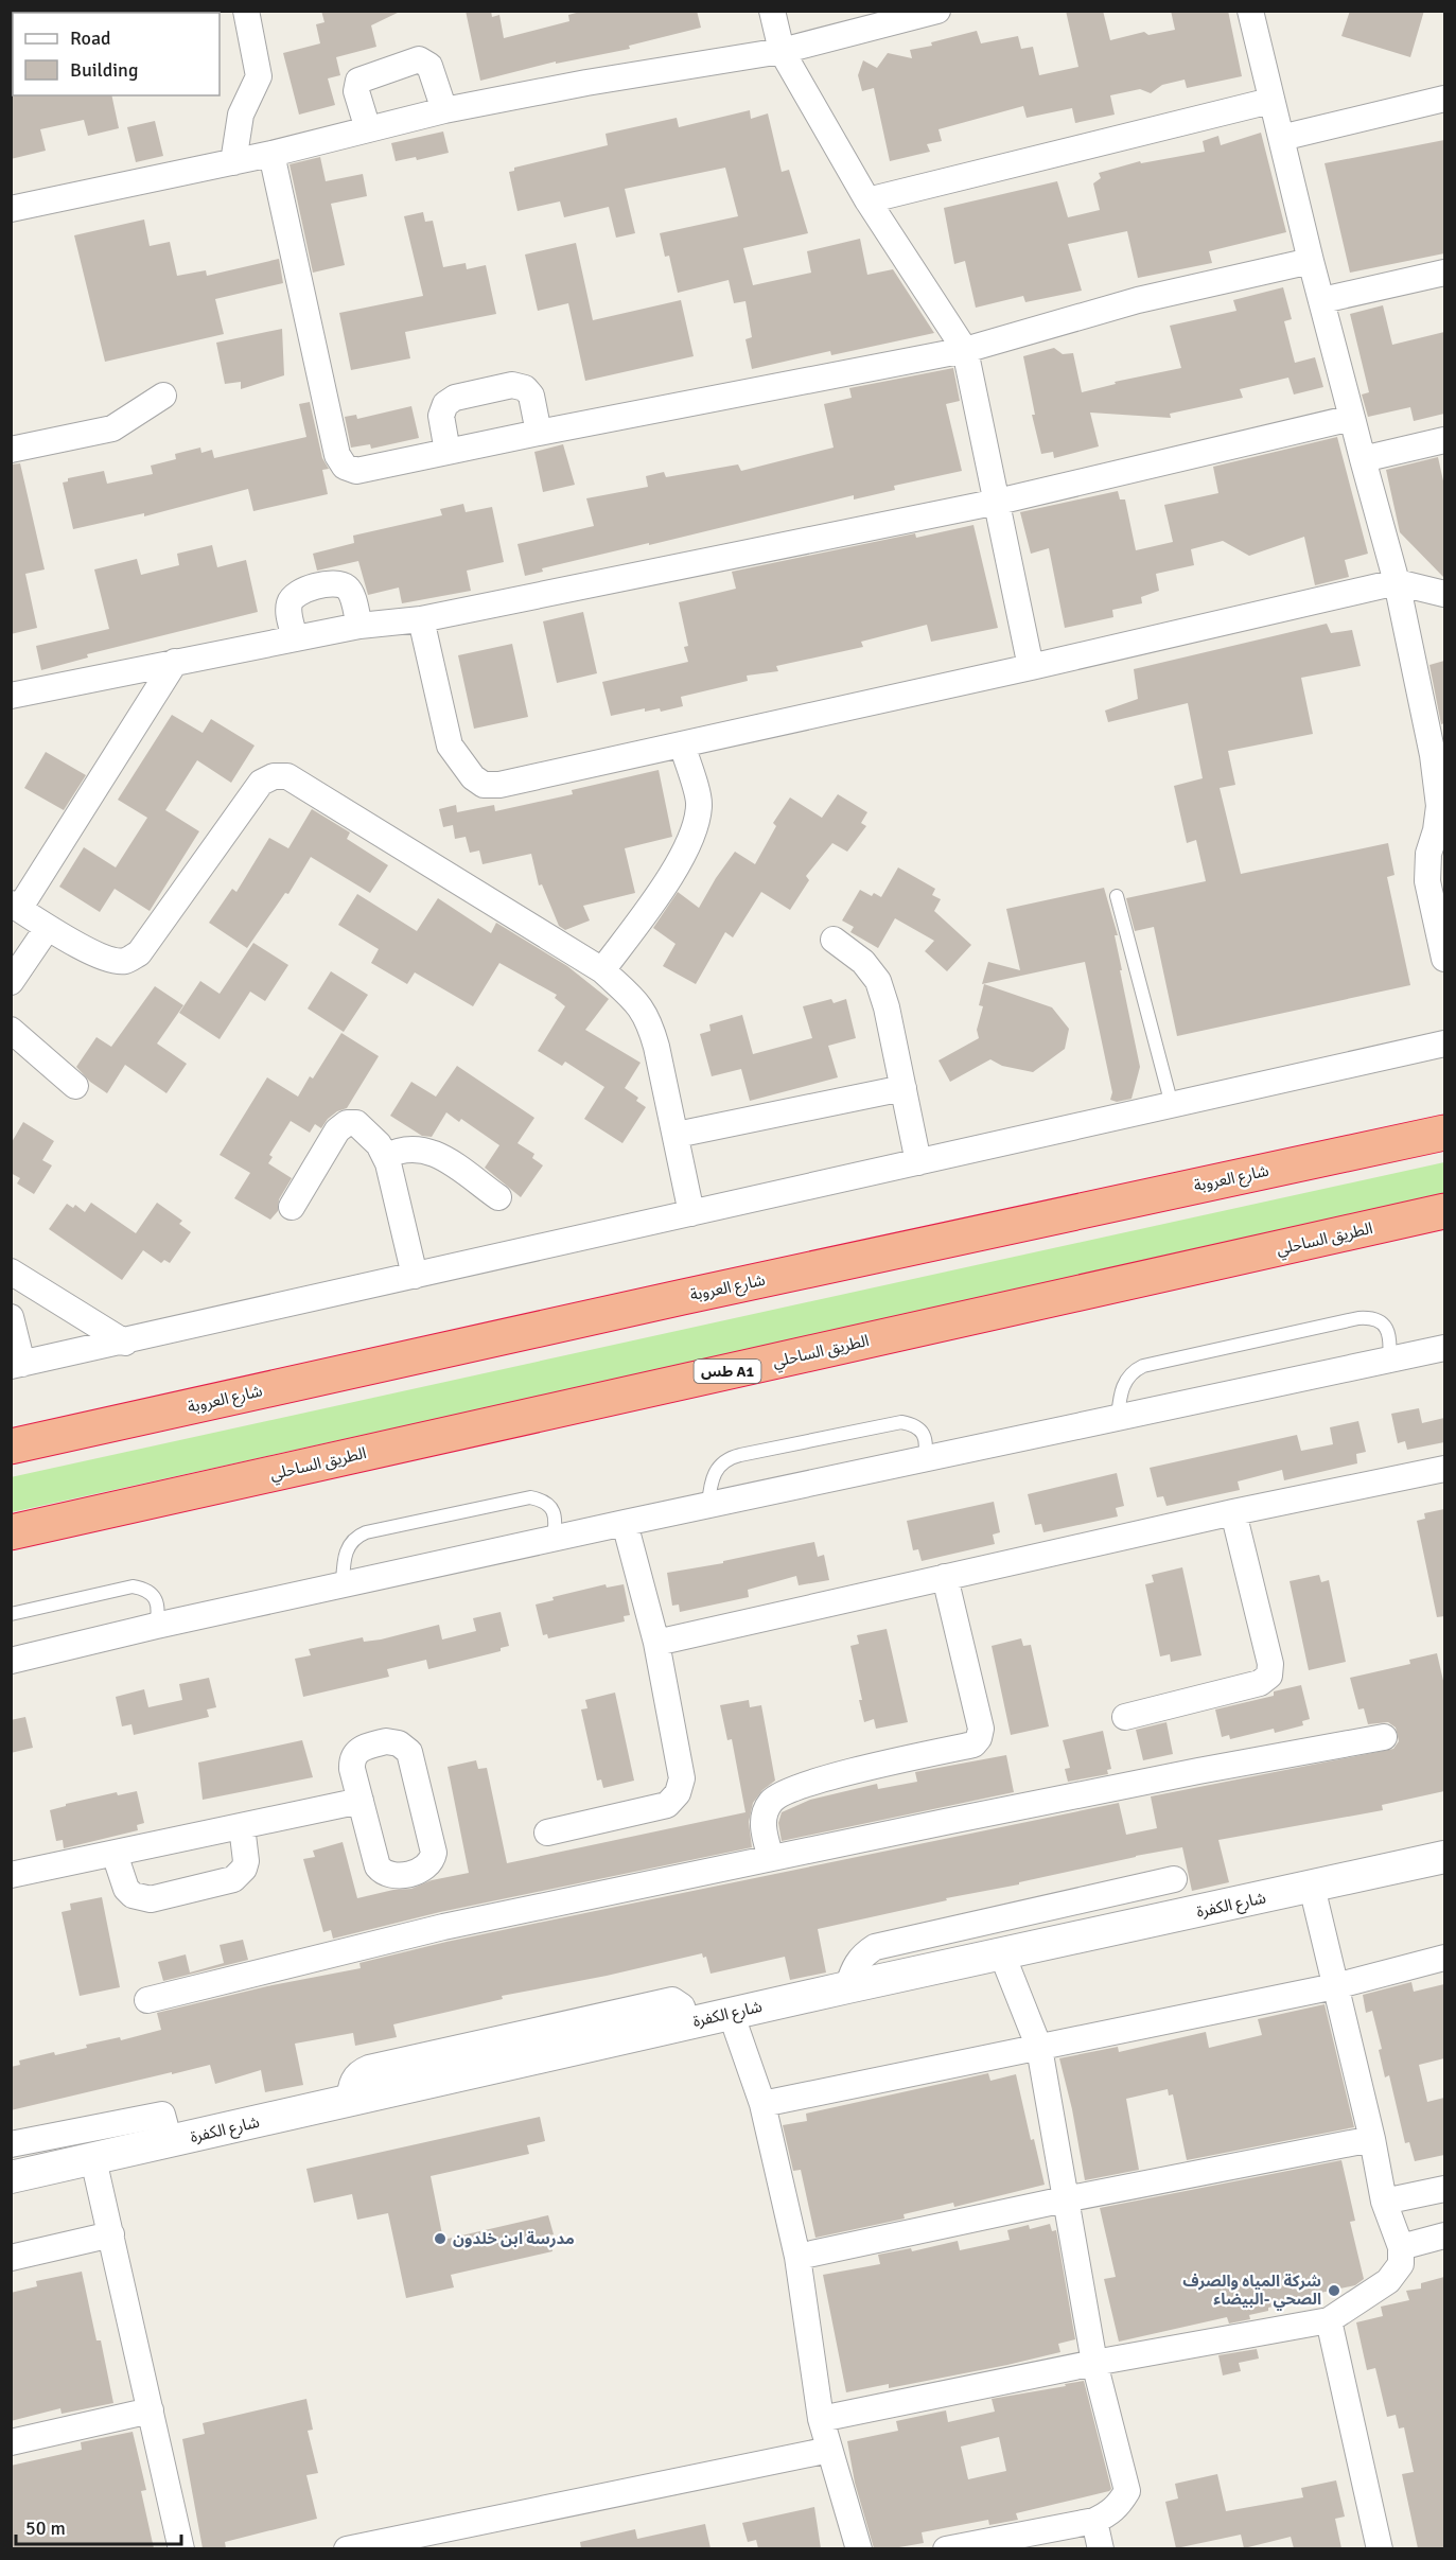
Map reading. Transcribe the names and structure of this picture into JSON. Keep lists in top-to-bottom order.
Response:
{
  "streets": {
    "highway": ["شارع العروبة", "الطريق الساحلي", "طس A1"],
    "street": ["شارع الكفرة"]
  },
  "places": ["مدرسة ابن خلدون", "شركة المياه والصرف الصحي -البيضاء"],
  "legend": ["Road", "Building"],
  "scale_bar": "50 m"
}
